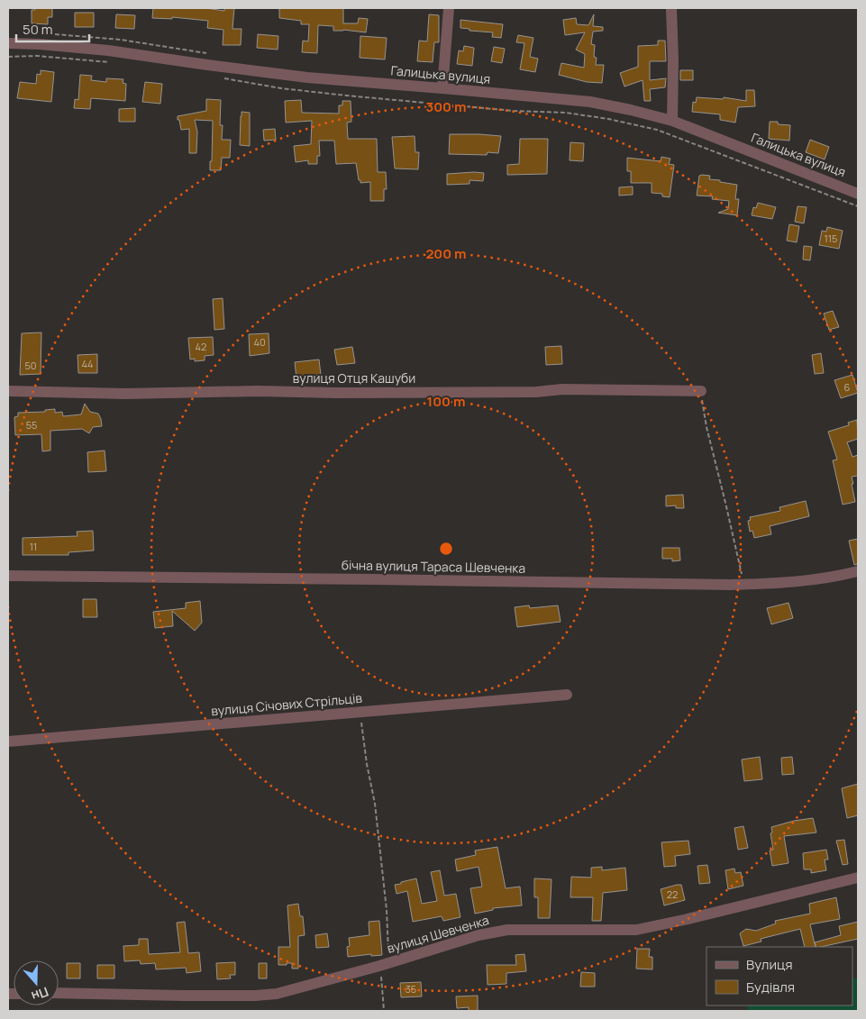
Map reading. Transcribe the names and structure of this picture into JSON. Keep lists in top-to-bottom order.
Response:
{
  "streets": {
    "street": [
      "Галицька вулиця",
      "вулиця Отця Кашуби",
      "бічна вулиця Тараса Шевченка",
      "вулиця Січових Стрільців",
      "вулиця Шевченка"
    ]
  },
  "house_numbers": [
    "115",
    "40",
    "42",
    "44",
    "50",
    "6",
    "55",
    "11",
    "22",
    "35"
  ],
  "legend": ["Вулиця", "Будівля"],
  "scale_bar": "50 m",
  "north": "bottom",
  "rings": ["300 m", "200 m", "100 m"]
}
